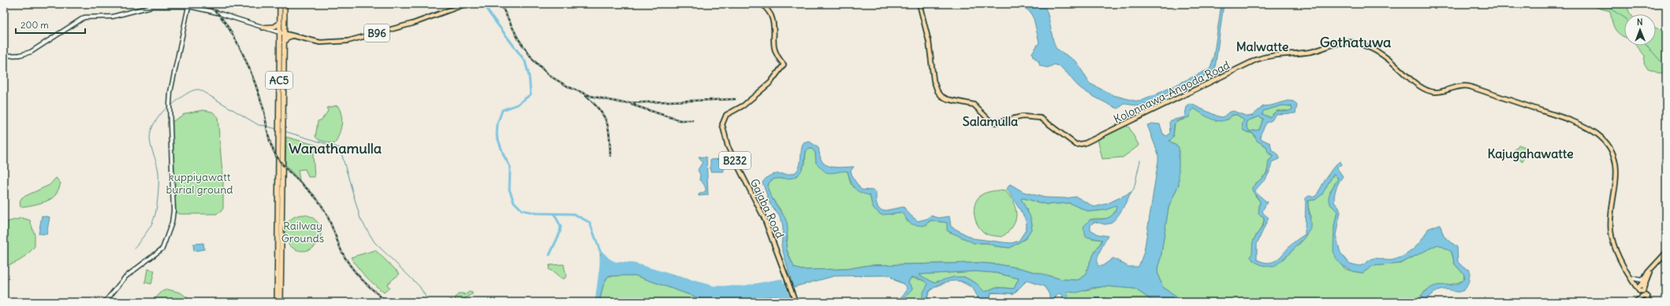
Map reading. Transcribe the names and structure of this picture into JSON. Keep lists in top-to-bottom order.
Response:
{
  "streets": {
    "highway": ["AC5"],
    "main road": [
      "B96",
      "Kolonnawa-Angoda Road",
      "B232",
      "Gajaba Road"
    ]
  },
  "crossings": [
    ["B96", "AC5"]
  ],
  "districts": [
    "Gothatuwa",
    "Malwatte",
    "Salamulla",
    "Wanathamulla",
    "Kajugahawatte"
  ],
  "parks": ["kuppiyawatt burial ground", "Railway Grounds"],
  "scale_bar": "200 m",
  "north": "top"
}
